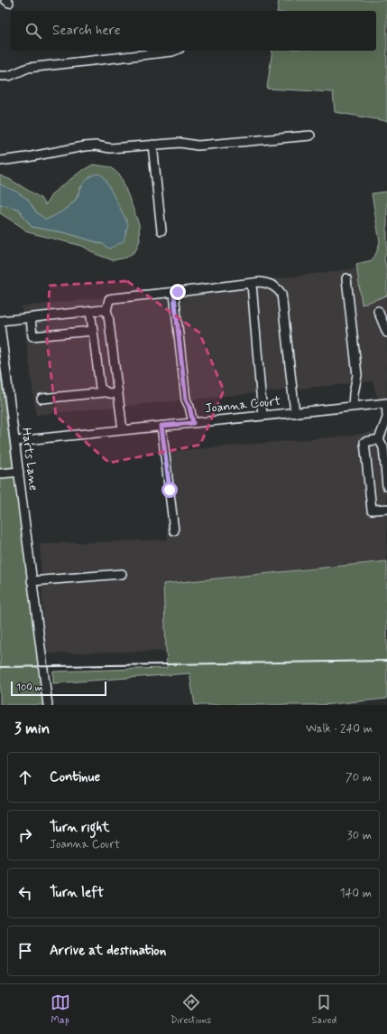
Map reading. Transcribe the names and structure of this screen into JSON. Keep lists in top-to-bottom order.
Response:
{
  "streets": {
    "street": ["Joanna Court", "Harts Lane"]
  },
  "crossings": [
    ["Joanna Court", "Harts Lane"]
  ],
  "scale_bar": "100 m",
  "page": {
    "search": "Search here",
    "scale": "100 m",
    "heading": ["3 min", "Walk · 240 m"],
    "list": [
      ["Continue", "70 m"],
      ["Turn right", "Joanna Court", "30 m"],
      ["Turn left", "140 m"],
      "Arrive at destination"
    ],
    "nav": ["Map", "Directions", "Saved"]
  }
}
